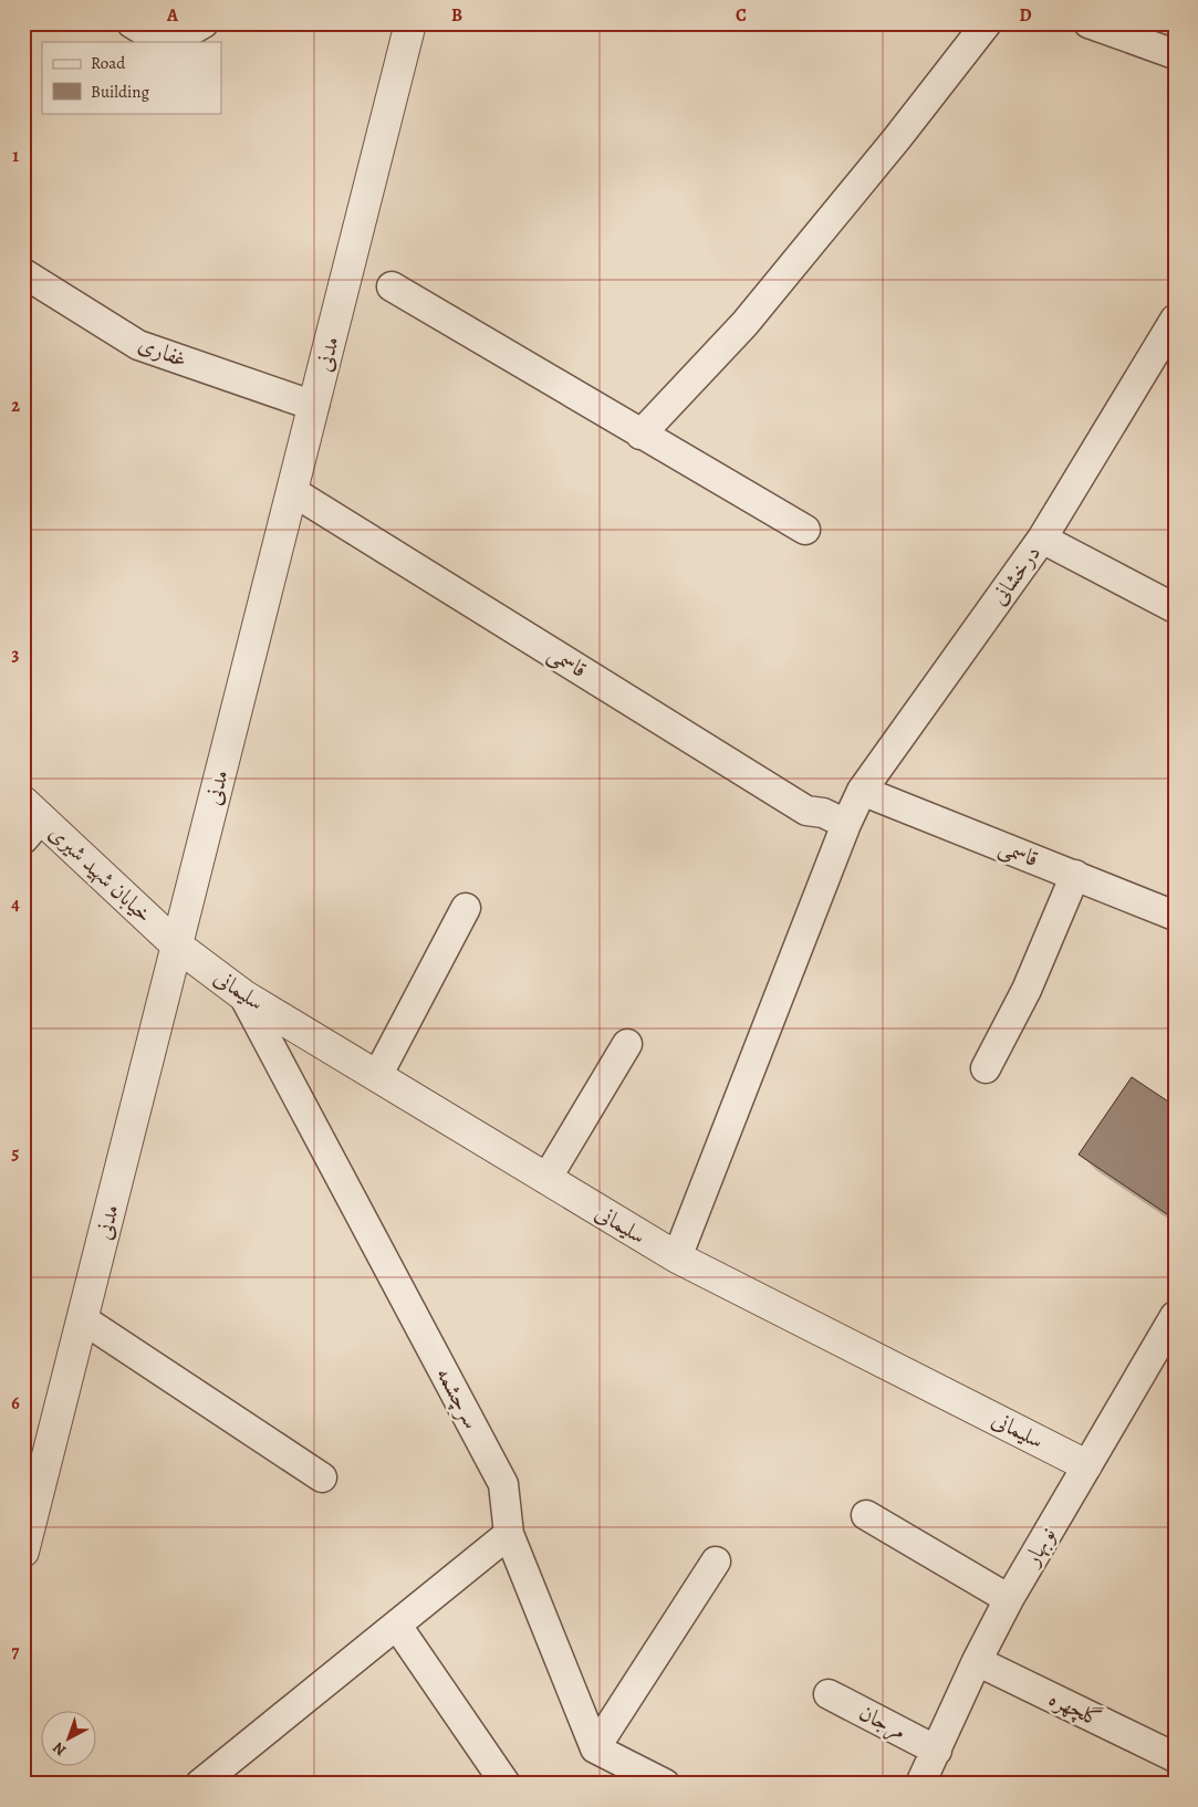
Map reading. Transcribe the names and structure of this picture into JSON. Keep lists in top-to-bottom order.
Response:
{
  "streets": {
    "street": [
      "غفاری",
      "مدنی",
      "درخشانی",
      "قاسمی",
      "خیابان شهید شیری",
      "سلیمانی",
      "سرچشمه",
      "نوبهار",
      "گلچهره",
      "مرجان"
    ]
  },
  "crossings": [
    ["غفاری", "مدنی"],
    ["مدنی", "قاسمی"],
    ["مدنی", "خیابان شهید شیری"],
    ["مدنی", "سلیمانی"],
    ["درخشانی", "قاسمی"],
    ["درخشانی", "سلیمانی"],
    ["خیابان شهید شیری", "سلیمانی"],
    ["سلیمانی", "سرچشمه"],
    ["سلیمانی", "نوبهار"],
    ["نوبهار", "گلچهره"],
    ["نوبهار", "مرجان"]
  ],
  "legend": ["Road", "Building"],
  "north": "bottom left",
  "grid": {
    "columns": [
      "A",
      "B",
      "C",
      "D"
    ],
    "rows": [
      "1",
      "2",
      "3",
      "4",
      "5",
      "6",
      "7"
    ]
  }
}
